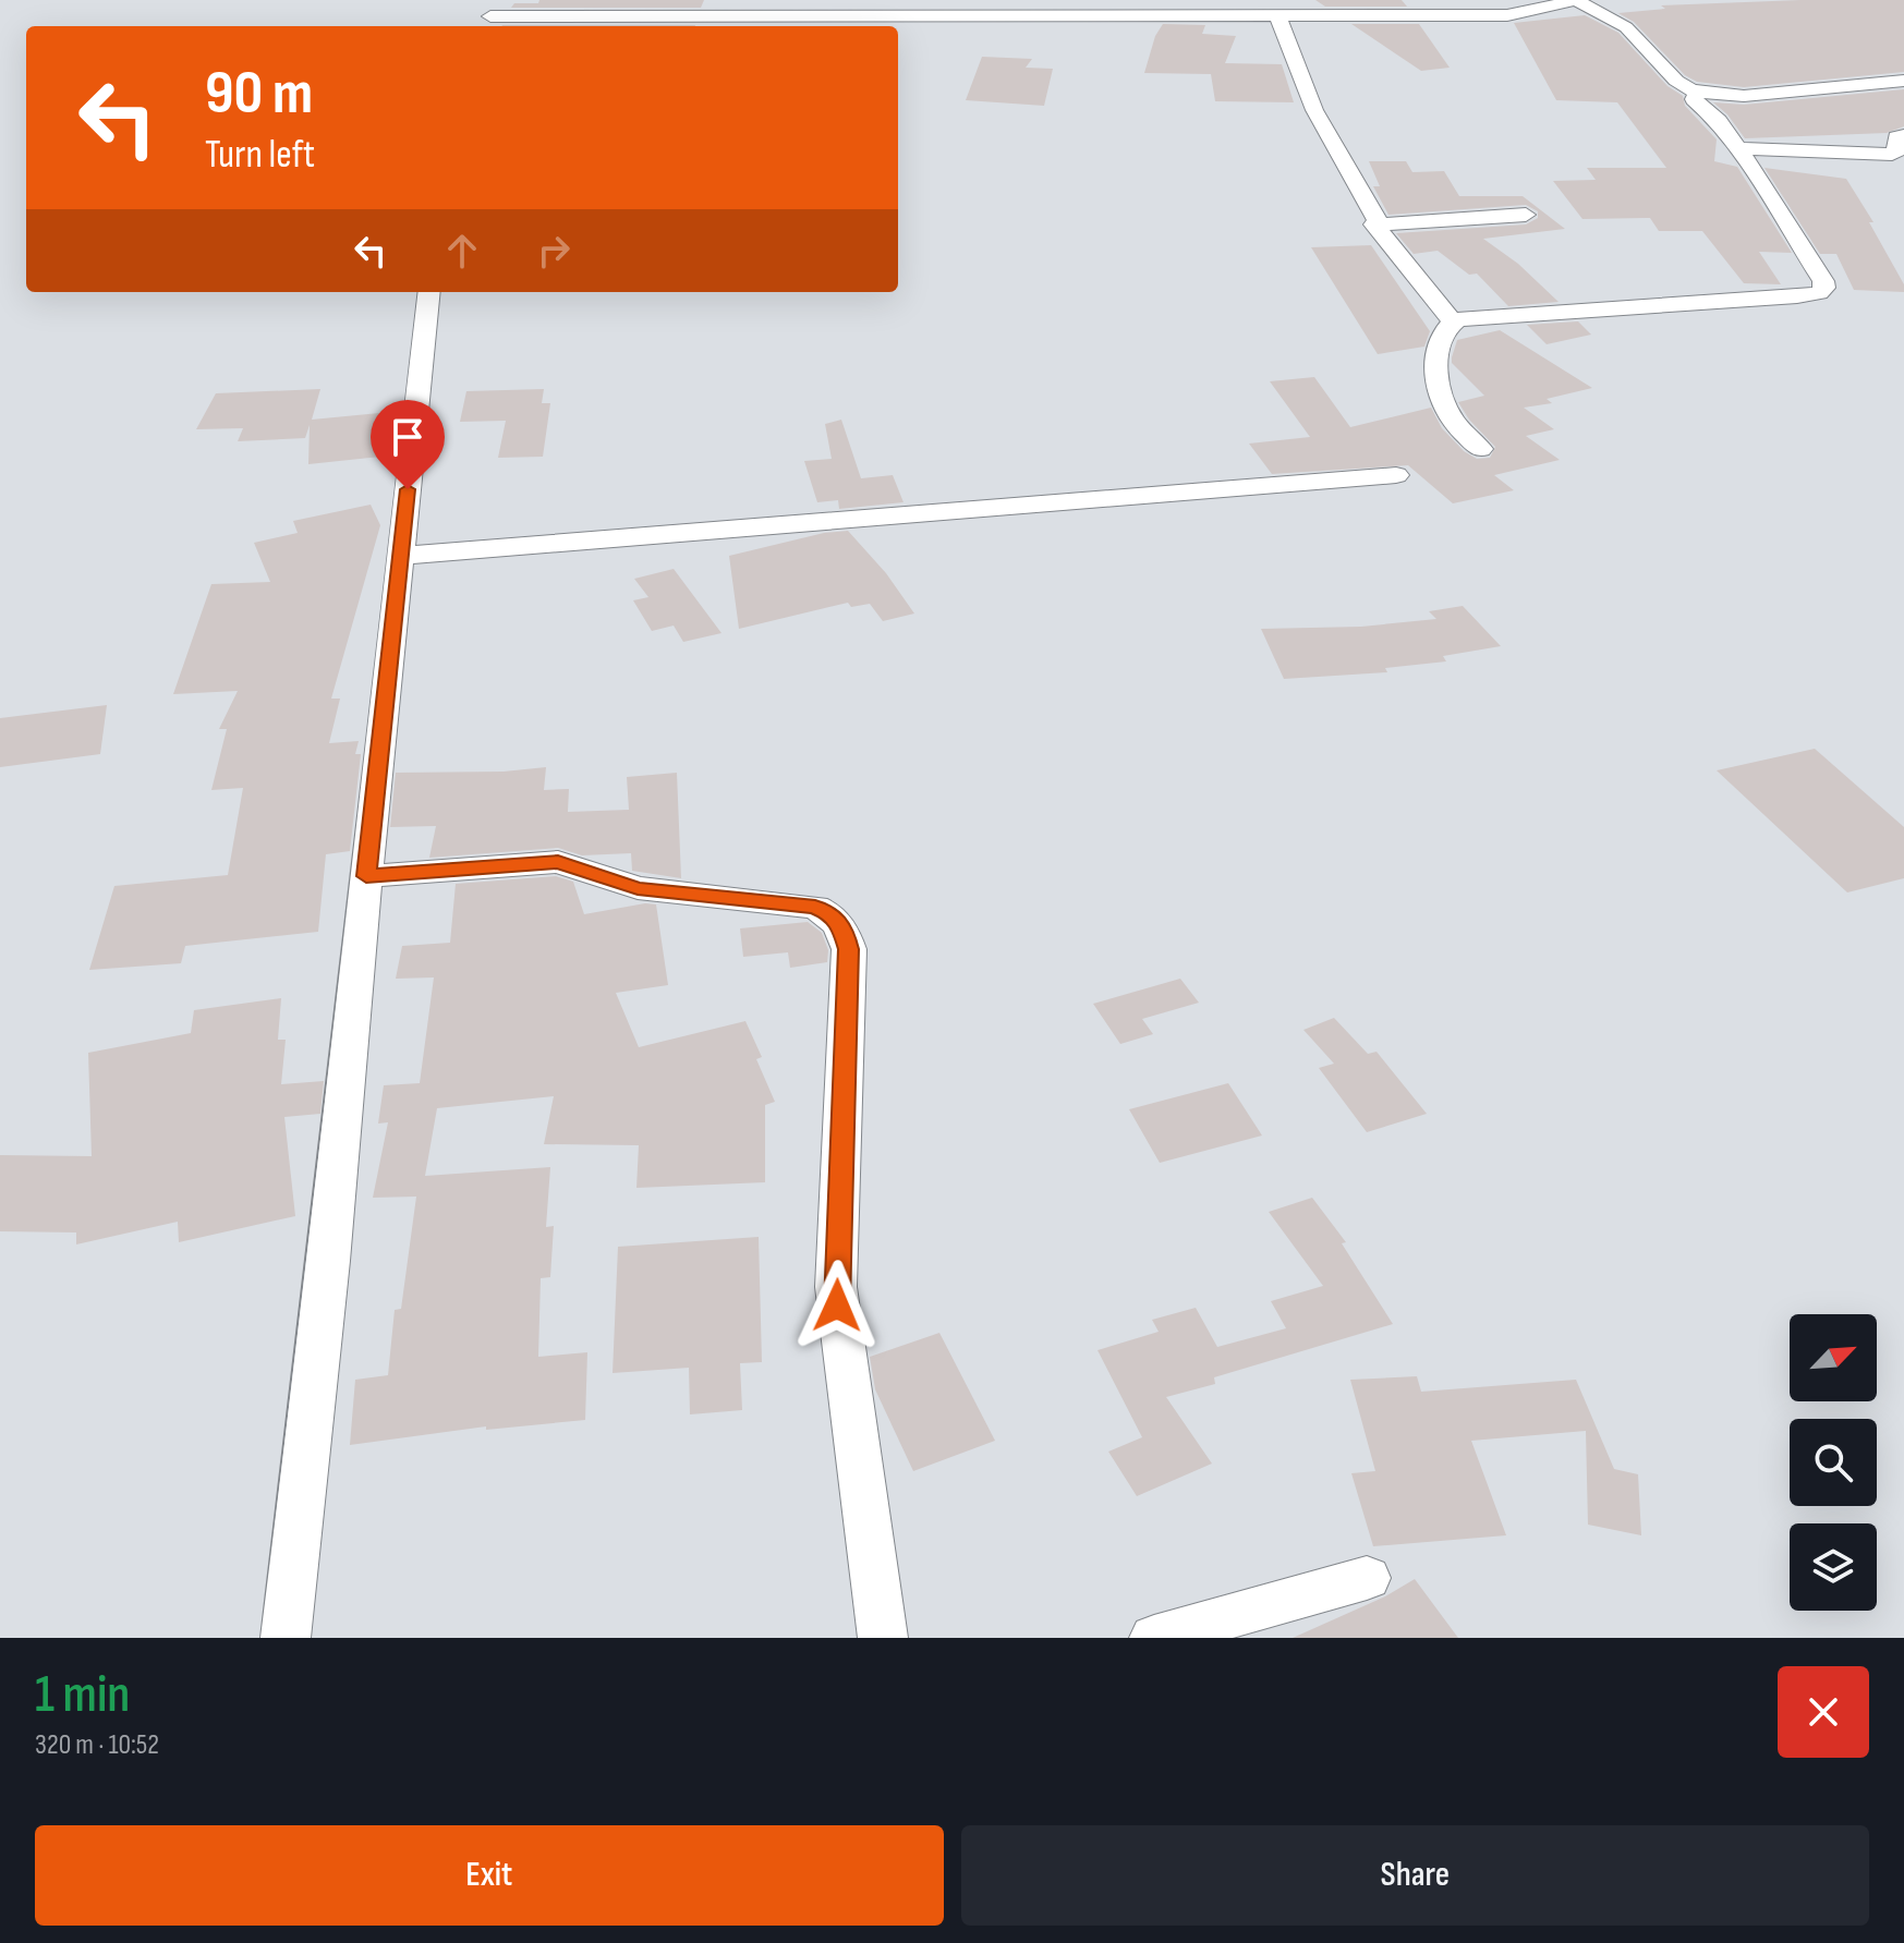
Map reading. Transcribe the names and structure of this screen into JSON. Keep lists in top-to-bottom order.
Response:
{
  "north": "top right",
  "page": {
    "turn": ["90 m", "Turn left"],
    "heading": ["1 min", "320 m · 10:52"],
    "buttons": ["Exit", "Share"]
  }
}
